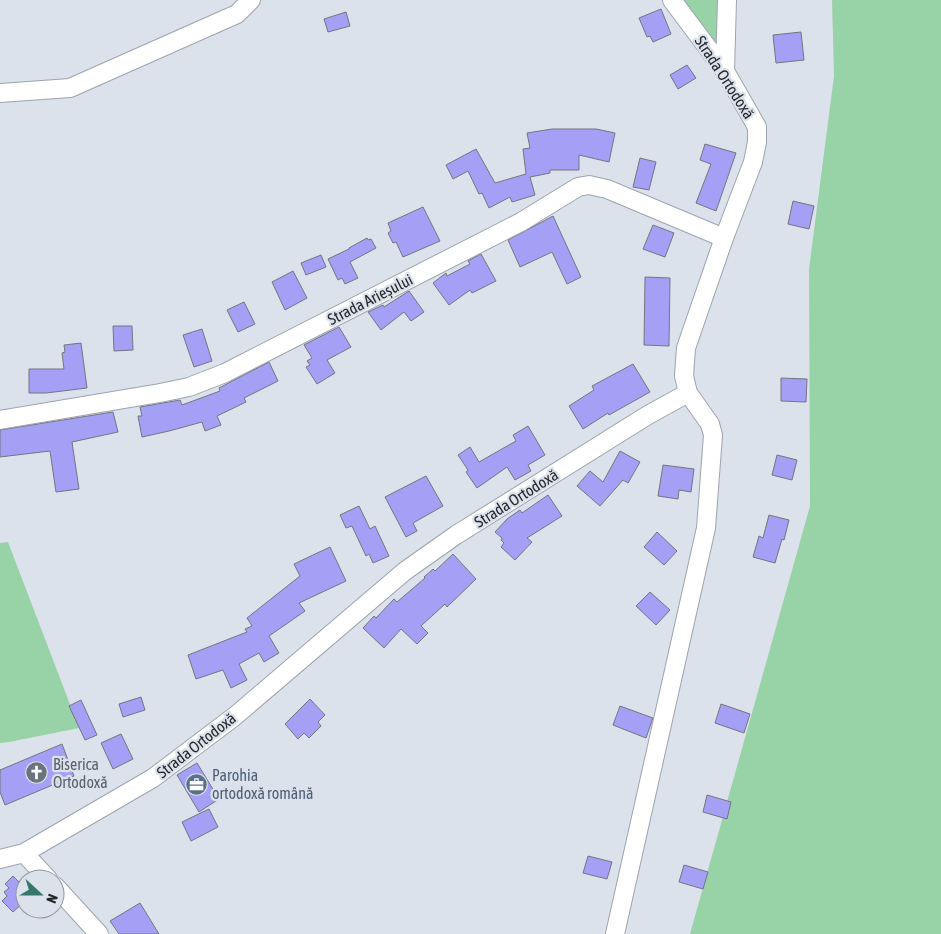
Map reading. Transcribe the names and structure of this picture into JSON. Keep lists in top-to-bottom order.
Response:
{
  "streets": {
    "street": ["Strada Ortodoxă", "Strada Arieșului"]
  },
  "crossings": [
    ["Strada Ortodoxă", "Strada Arieșului"]
  ],
  "places": {
    "church": ["Biserica Ortodoxă"],
    "office": ["Parohia ortodoxă română"]
  },
  "north": "right"
}
